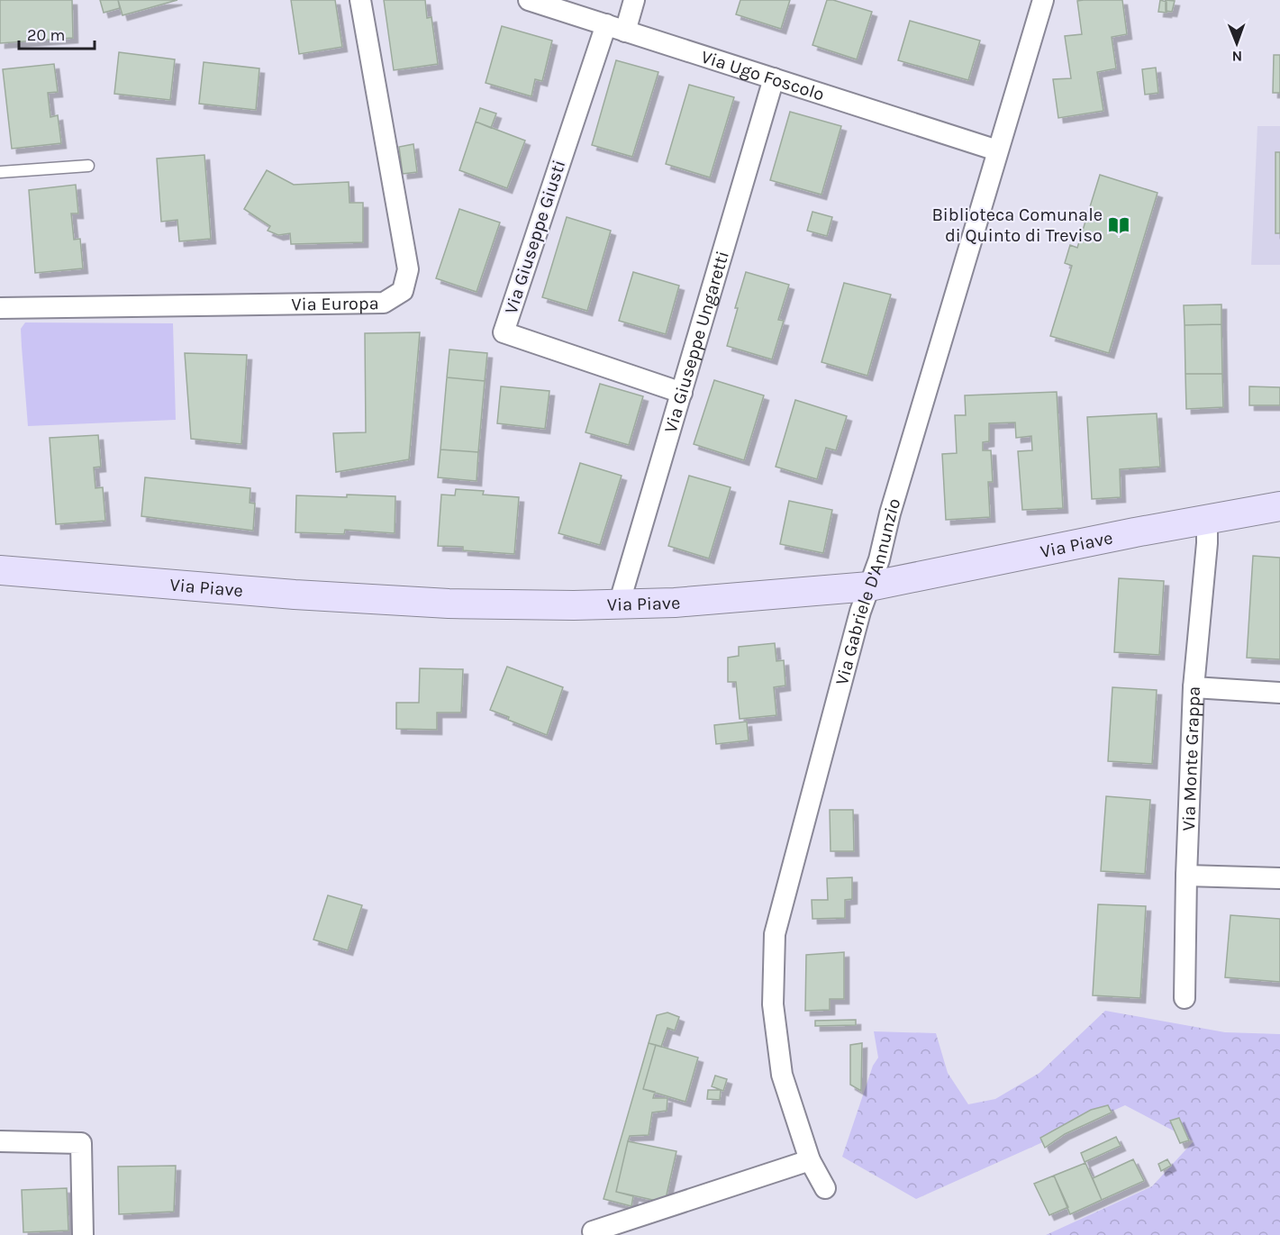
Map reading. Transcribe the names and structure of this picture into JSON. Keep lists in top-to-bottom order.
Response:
{
  "streets": {
    "main road": ["Via Piave"],
    "street": [
      "Via Ugo Foscolo",
      "Via Giuseppe Giusti",
      "Via Europa",
      "Via Giuseppe Ungaretti",
      "Via Gabriele D'Annunzio",
      "Via Monte Grappa"
    ]
  },
  "crossings": [
    ["Via Ugo Foscolo", "Via Giuseppe Giusti"],
    ["Via Ugo Foscolo", "Via Giuseppe Ungaretti"],
    ["Via Ugo Foscolo", "Via Gabriele D'Annunzio"],
    ["Via Giuseppe Giusti", "Via Giuseppe Ungaretti"],
    ["Via Giuseppe Ungaretti", "Via Piave"],
    ["Via Piave", "Via Gabriele D'Annunzio"],
    ["Via Piave", "Via Monte Grappa"]
  ],
  "places": {
    "library": ["Biblioteca Comunale di Quinto di Treviso"]
  },
  "scale_bar": "20 m",
  "north": "bottom"
}
